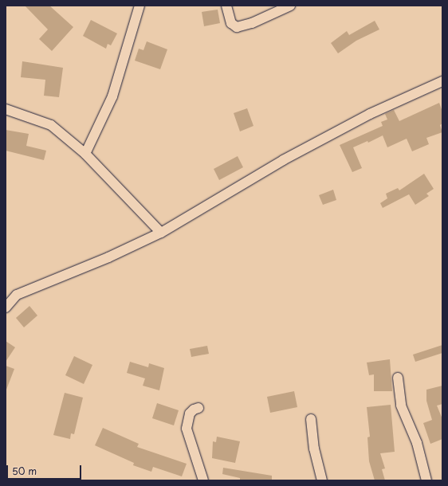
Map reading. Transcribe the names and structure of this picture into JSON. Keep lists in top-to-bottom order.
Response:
{
  "scale_bar": "50 m"
}
